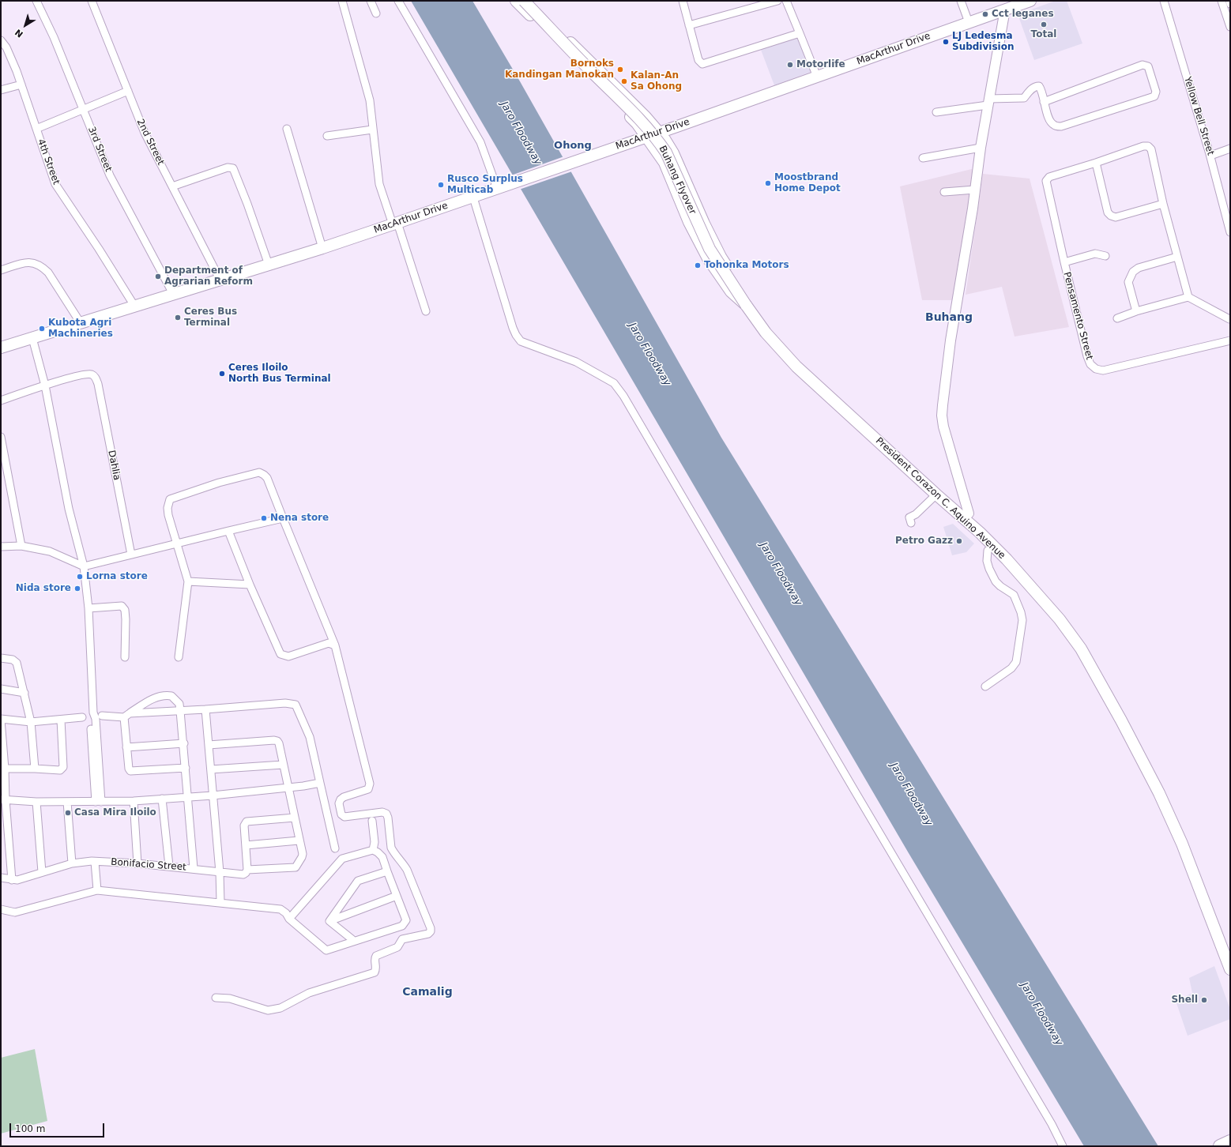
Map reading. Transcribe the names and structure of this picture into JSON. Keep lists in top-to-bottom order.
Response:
{
  "streets": {
    "main road": ["MacArthur Drive", "Buhang Flyover", "President Corazon C. Aquino Avenue"],
    "street": [
      "Yellow Bell Street",
      "2nd Street",
      "3rd Street",
      "4th Street",
      "Pensamento Street",
      "Dahlia",
      "Bonifacio Street"
    ]
  },
  "crossings": [
    ["MacArthur Drive", "2nd Street"],
    ["MacArthur Drive", "3rd Street"],
    ["MacArthur Drive", "4th Street"],
    ["MacArthur Drive", "President Corazon C. Aquino Avenue"],
    ["Buhang Flyover", "President Corazon C. Aquino Avenue"]
  ],
  "districts": ["Ohong", "Buhang", "Camalig"],
  "water": ["Jaro Floodway"],
  "places": [
    "Cct leganes",
    "Total",
    "LJ Ledesma Subdivision",
    "Motorlife",
    "Bornoks Kandingan Manokan",
    "Kalan-An Sa Ohong",
    "Moostbrand Home Depot",
    "Rusco Surplus Multicab",
    "Tohonka Motors",
    "Department of Agrarian Reform",
    "Ceres Bus Terminal",
    "Kubota Agri Machineries",
    "Ceres Iloilo North Bus Terminal",
    "Nena store",
    "Petro Gazz",
    "Lorna store",
    "Nida store",
    "Casa Mira Iloilo",
    "Shell"
  ],
  "scale_bar": "100 m",
  "north": "bottom left"
}
